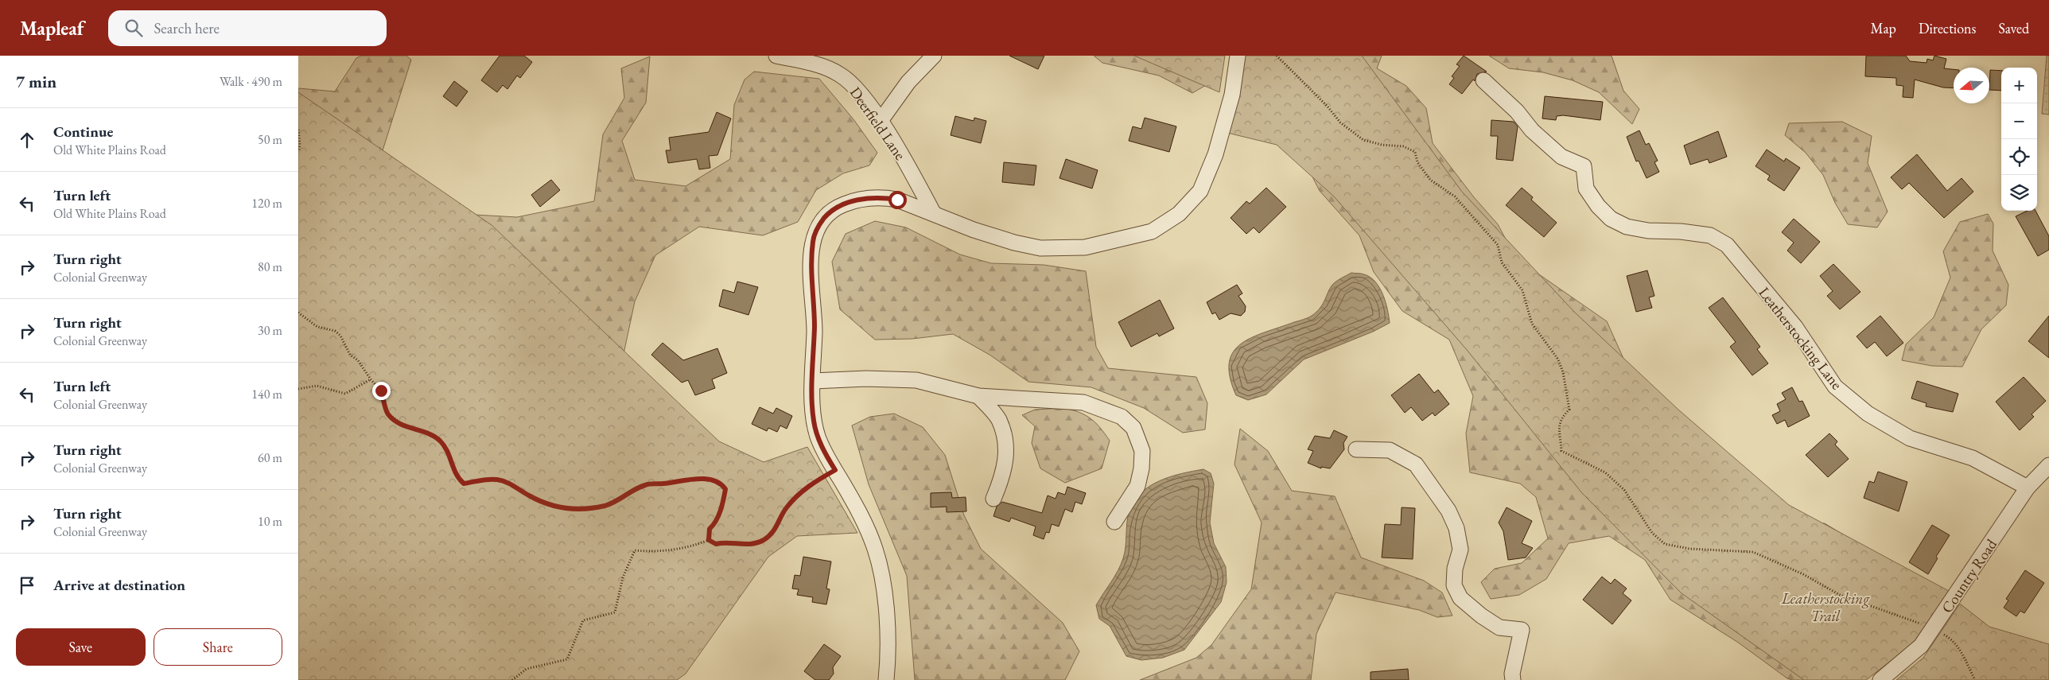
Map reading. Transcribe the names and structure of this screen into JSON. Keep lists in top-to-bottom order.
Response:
{
  "streets": {
    "street": ["Deerfield Lane", "Leatherstocking Lane", "Country Road"]
  },
  "crossings": [
    ["Leatherstocking Lane", "Country Road"]
  ],
  "parks": ["Leatherstocking Trail"],
  "north": "left",
  "page": {
    "header": "Mapleaf",
    "search": "Search here",
    "nav": ["Map", "Directions", "Saved"],
    "heading": ["7 min", "Walk · 490 m"],
    "map_buttons": ["+", "−"],
    "list": [
      ["Continue", "Old White Plains Road", "50 m"],
      ["Turn left", "Old White Plains Road", "120 m"],
      ["Turn right", "Colonial Greenway", "80 m"],
      ["Turn right", "Colonial Greenway", "30 m"],
      ["Turn left", "Colonial Greenway", "140 m"],
      ["Turn right", "Colonial Greenway", "60 m"],
      ["Turn right", "Colonial Greenway", "10 m"],
      "Arrive at destination"
    ],
    "buttons": ["Save", "Share"]
  }
}
